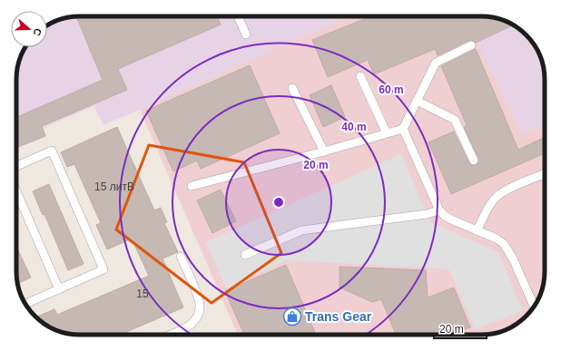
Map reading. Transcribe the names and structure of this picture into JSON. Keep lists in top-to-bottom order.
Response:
{
  "places": {
    "shop": ["Trans Gear"]
  },
  "house_numbers": ["15 литВ", "15"],
  "scale_bar": "20 m",
  "north": "right",
  "rings": ["60 m", "40 m", "20 m"]
}
